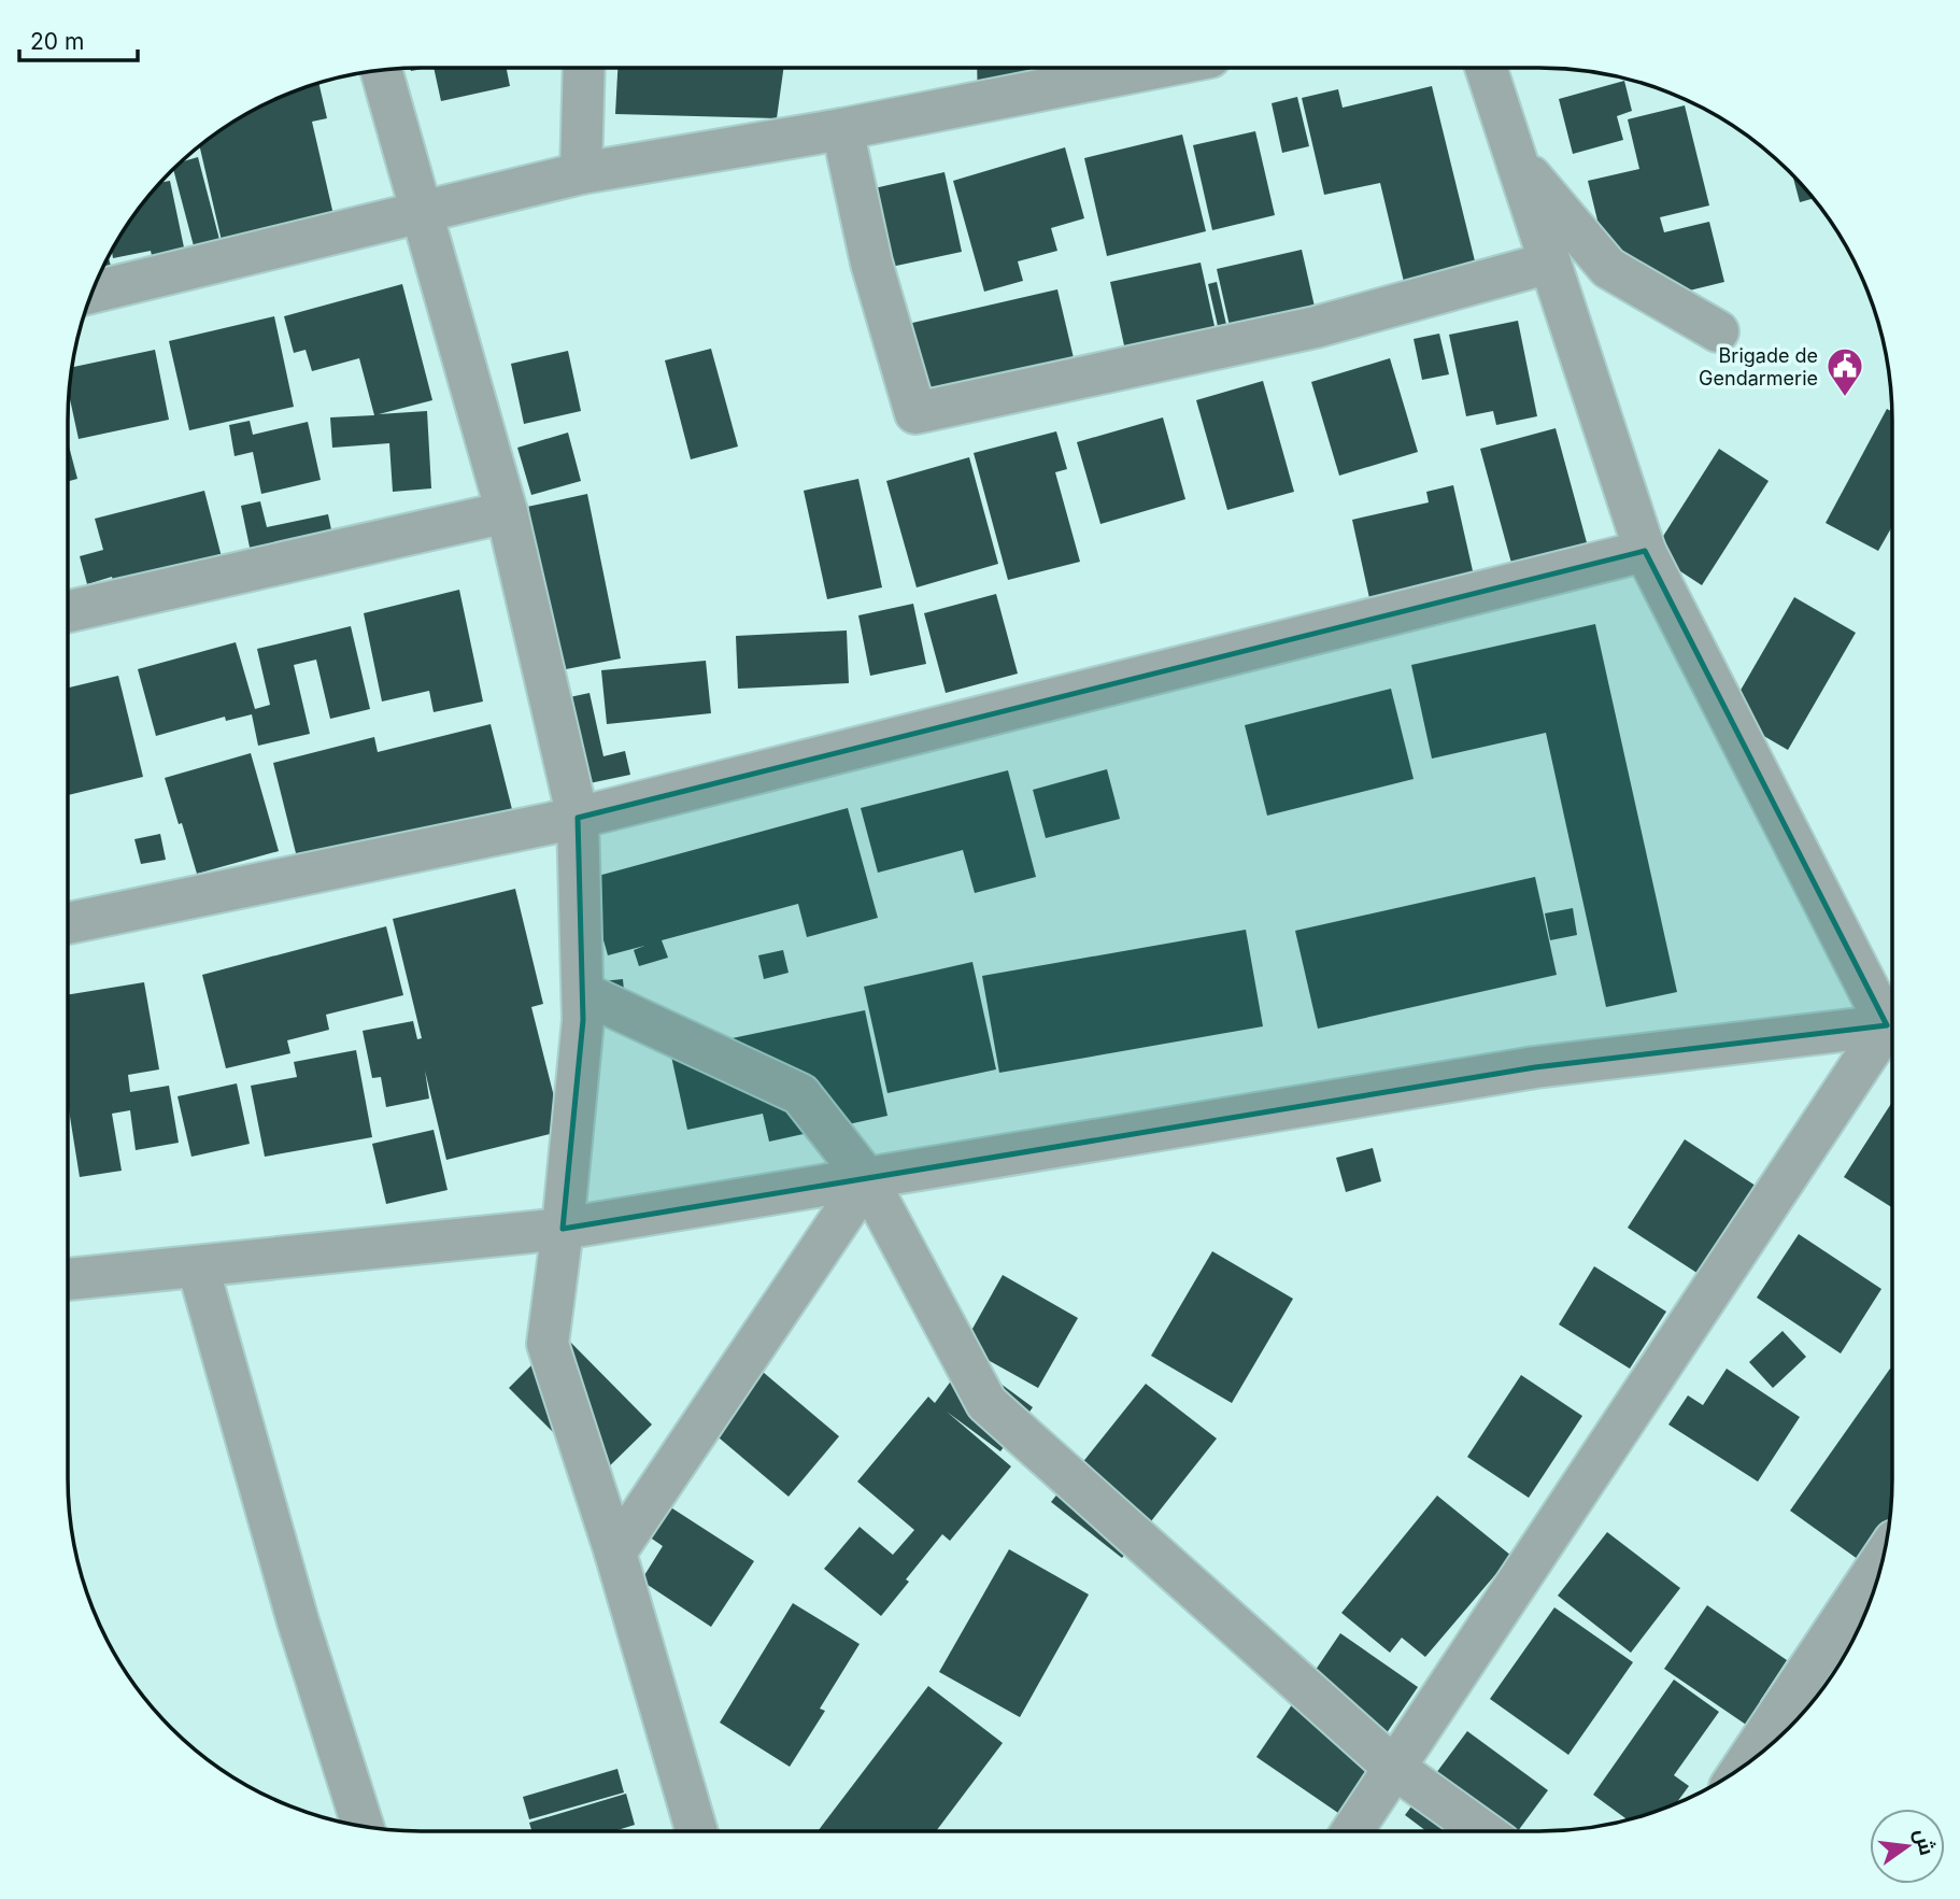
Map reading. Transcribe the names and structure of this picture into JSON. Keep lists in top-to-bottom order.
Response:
{
  "places": {
    "public building": ["Brigade de Gendarmerie"]
  },
  "scale_bar": "20 m",
  "north": "right"
}
